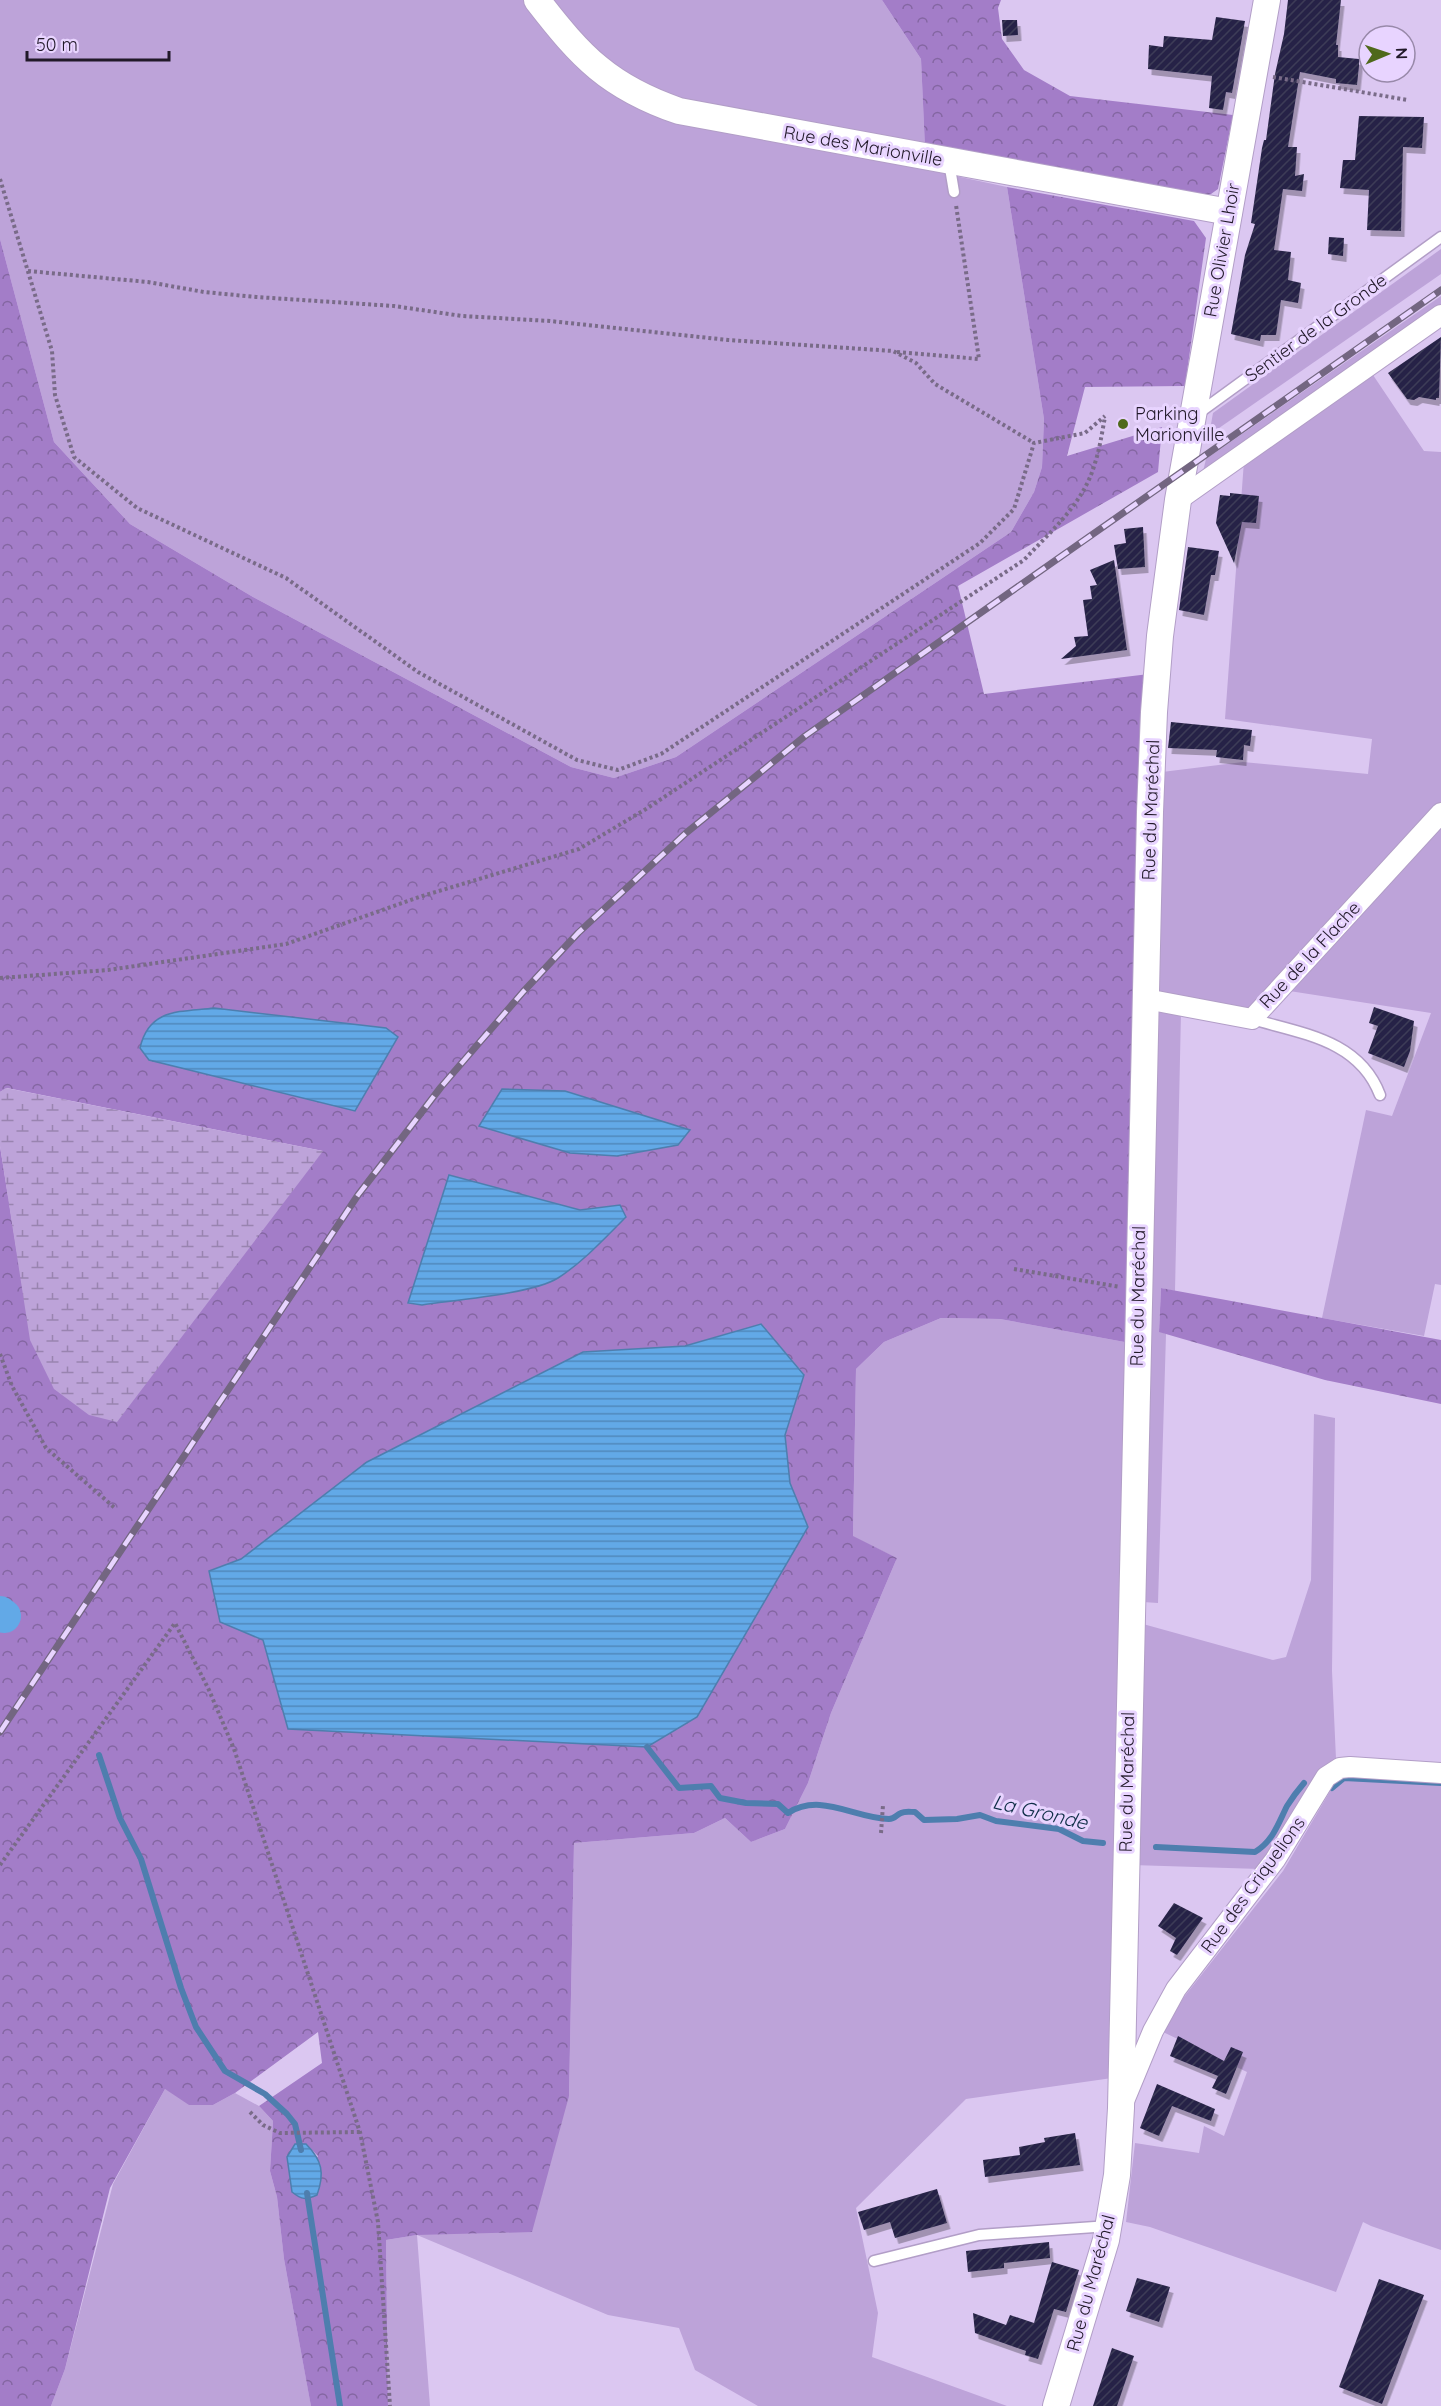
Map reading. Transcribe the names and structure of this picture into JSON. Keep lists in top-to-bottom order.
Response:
{
  "streets": {
    "street": [
      "Rue des Marionville",
      "Rue Olivier Lhoir",
      "Rue du Maréchal",
      "Rue de la Flache",
      "Rue des Criquelions"
    ],
    "lane": ["Sentier de la Gronde"]
  },
  "crossings": [
    ["Rue des Marionville", "Rue Olivier Lhoir"],
    ["Rue Olivier Lhoir", "Sentier de la Gronde"],
    ["Rue Olivier Lhoir", "Rue du Maréchal"],
    ["Rue du Maréchal", "Rue de la Flache"],
    ["Rue du Maréchal", "Rue des Criquelions"]
  ],
  "water": ["La Gronde"],
  "places": ["Parking Marionville"],
  "scale_bar": "50 m",
  "north": "right"
}
